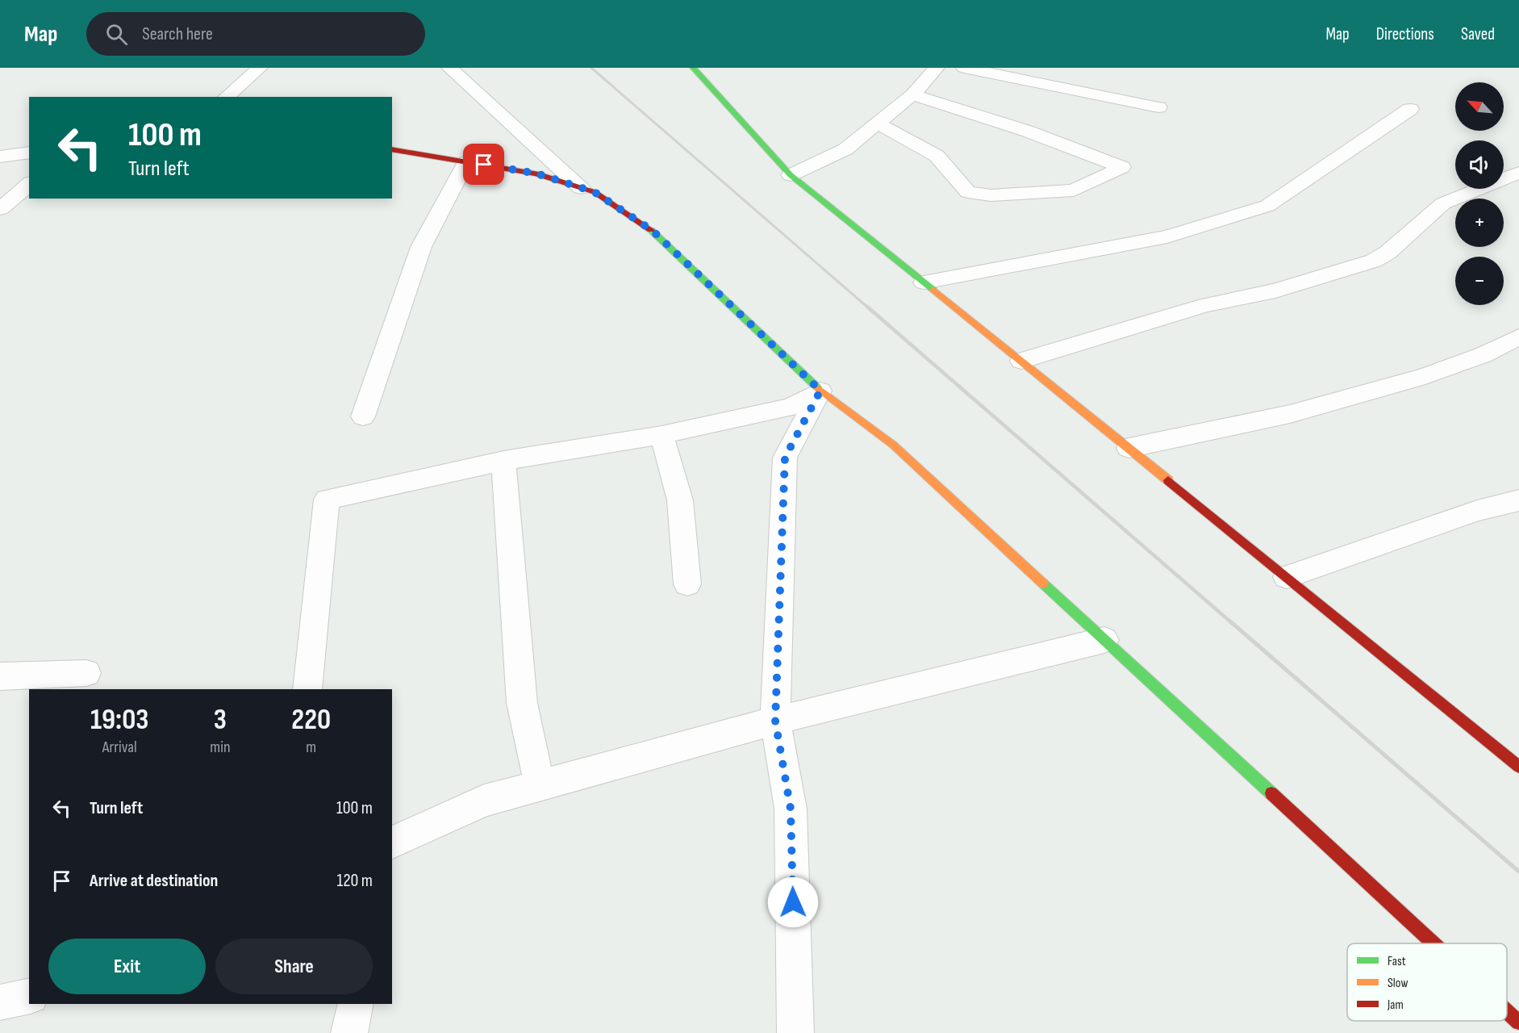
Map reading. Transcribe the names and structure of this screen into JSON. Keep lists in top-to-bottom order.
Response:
{
  "legend": ["Fast", "Slow", "Jam"],
  "north": "top left",
  "page": {
    "header": "Map",
    "search": "Search here",
    "nav": ["Map", "Directions", "Saved"],
    "map_buttons": ["+", "−"],
    "turn": ["100 m", "Turn left"],
    "eta": [
      "19:03",
      "Arrival",
      "3",
      "min",
      "220",
      "m"
    ],
    "list": [
      {
        "name": "Turn left",
        "value": "100 m"
      },
      {
        "name": "Arrive at destination",
        "value": "120 m"
      }
    ],
    "buttons": ["Exit", "Share"]
  }
}
